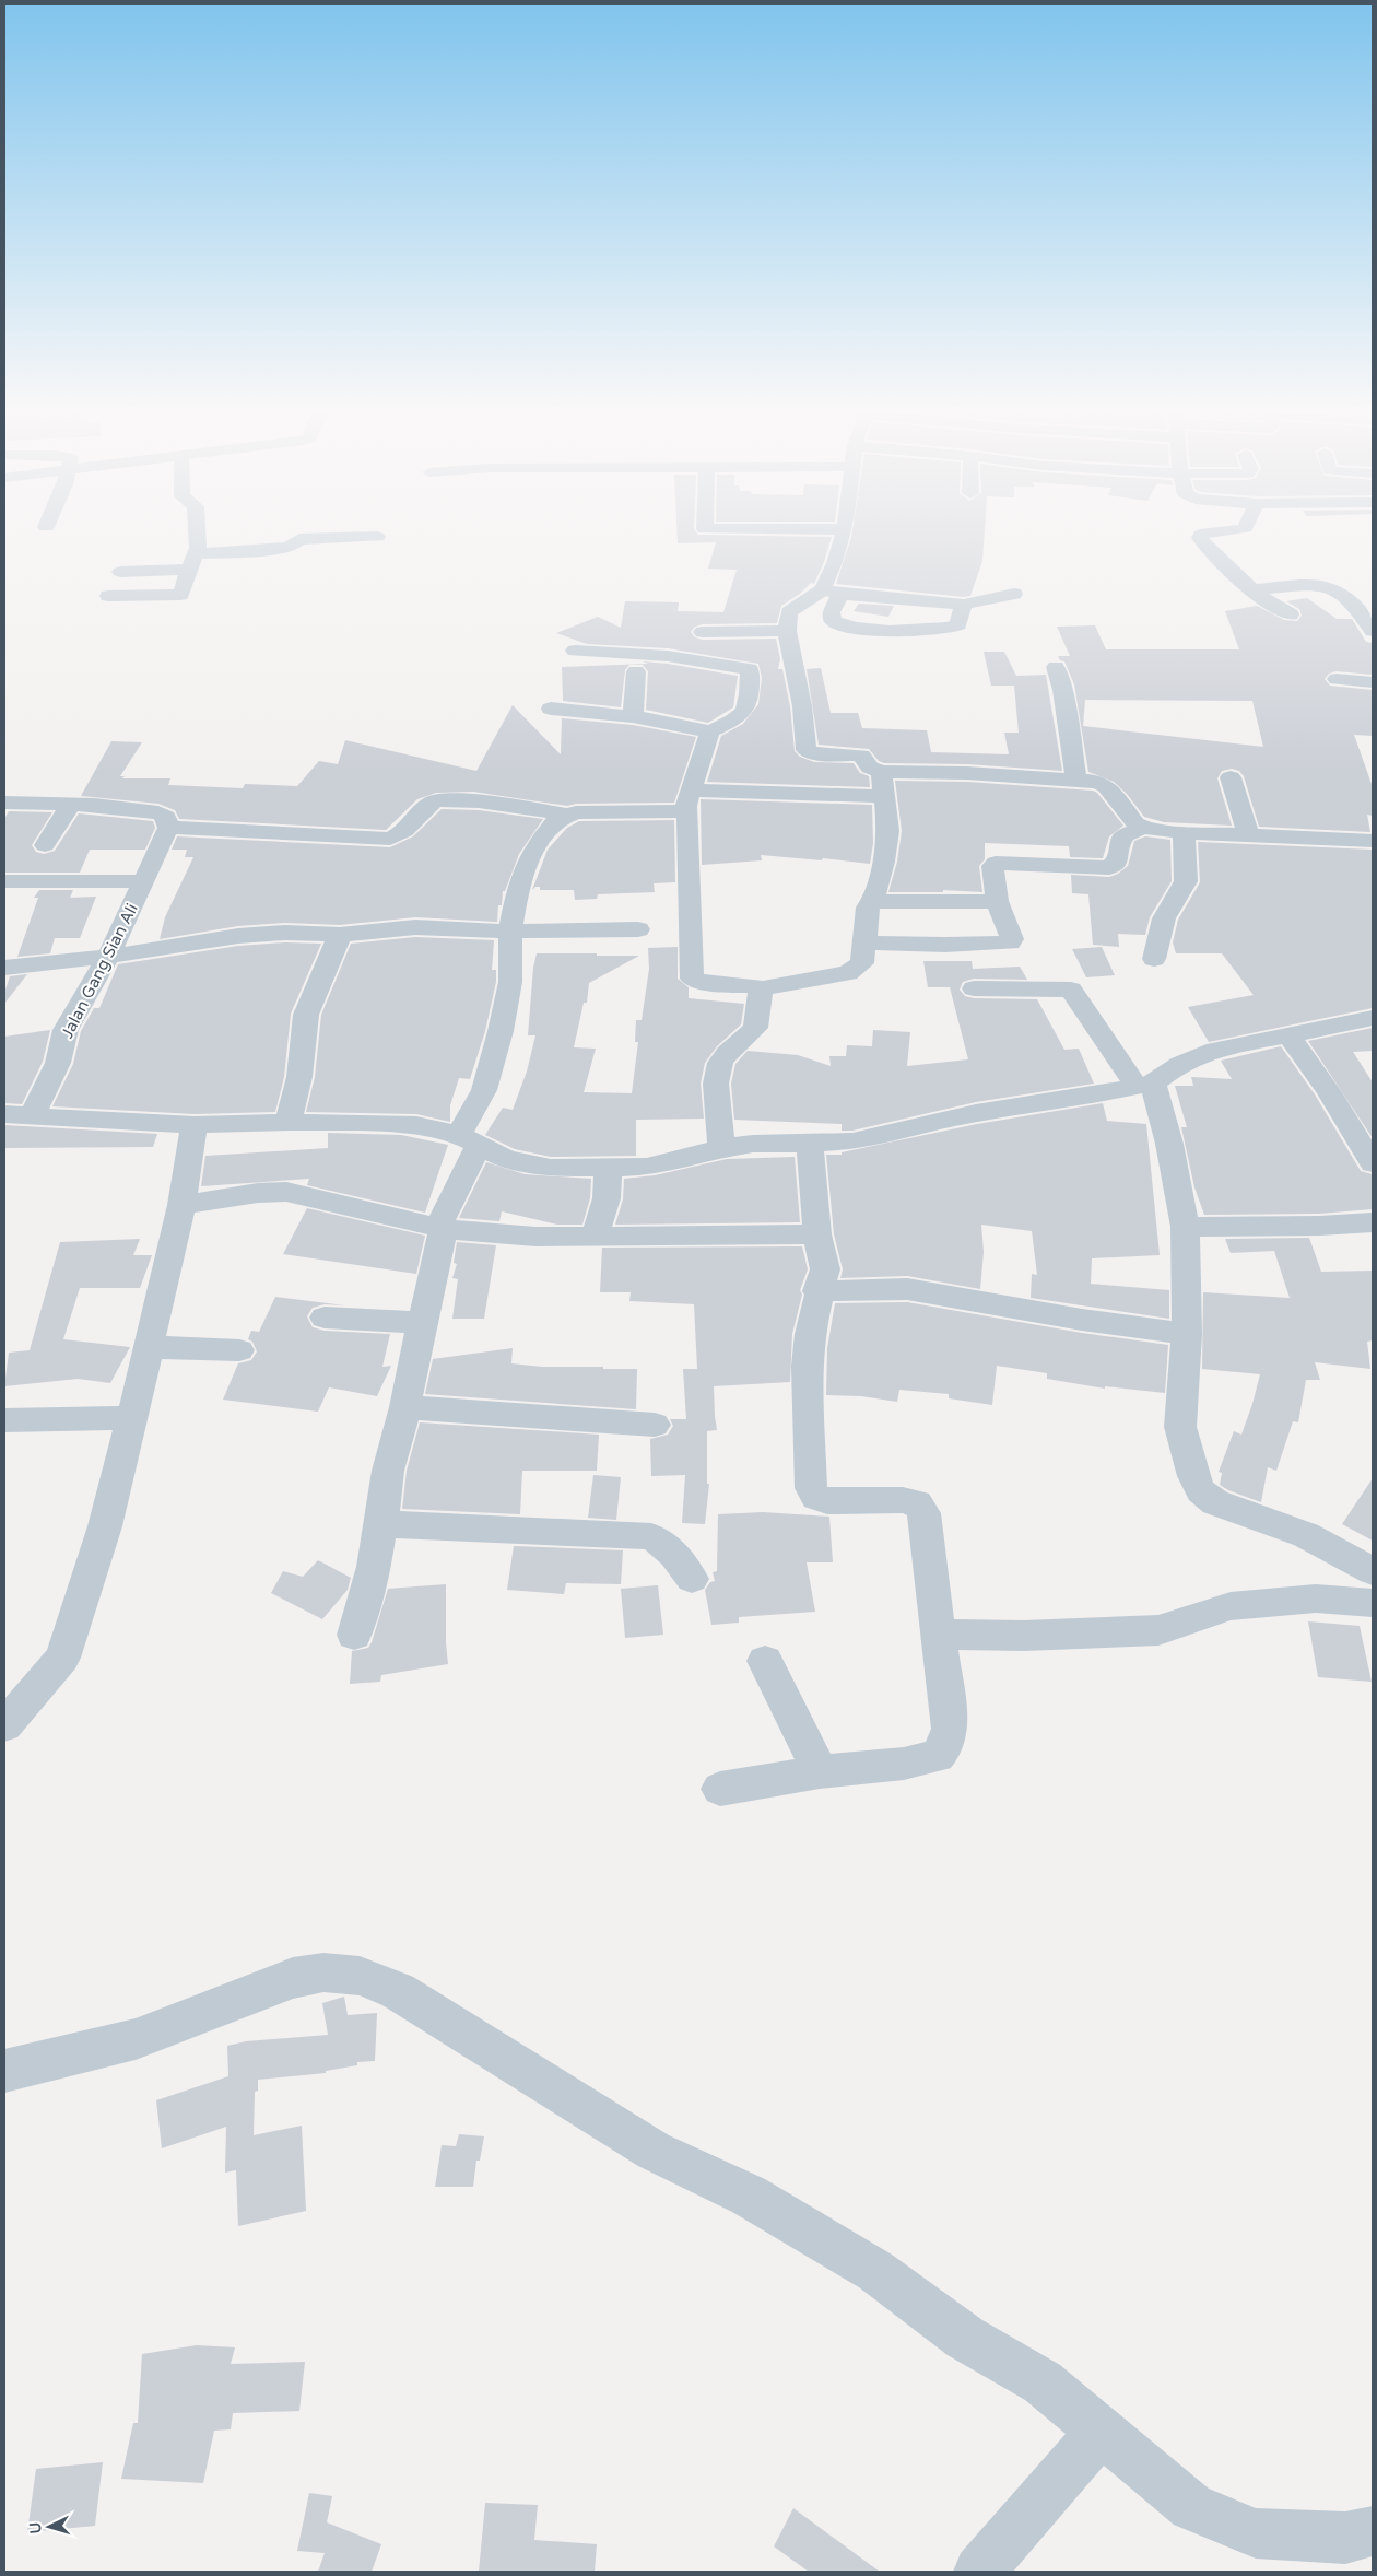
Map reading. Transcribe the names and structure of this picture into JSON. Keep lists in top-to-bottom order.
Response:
{
  "streets": {
    "street": ["Jalan Gang Sian Ali"]
  },
  "north": "left"
}
